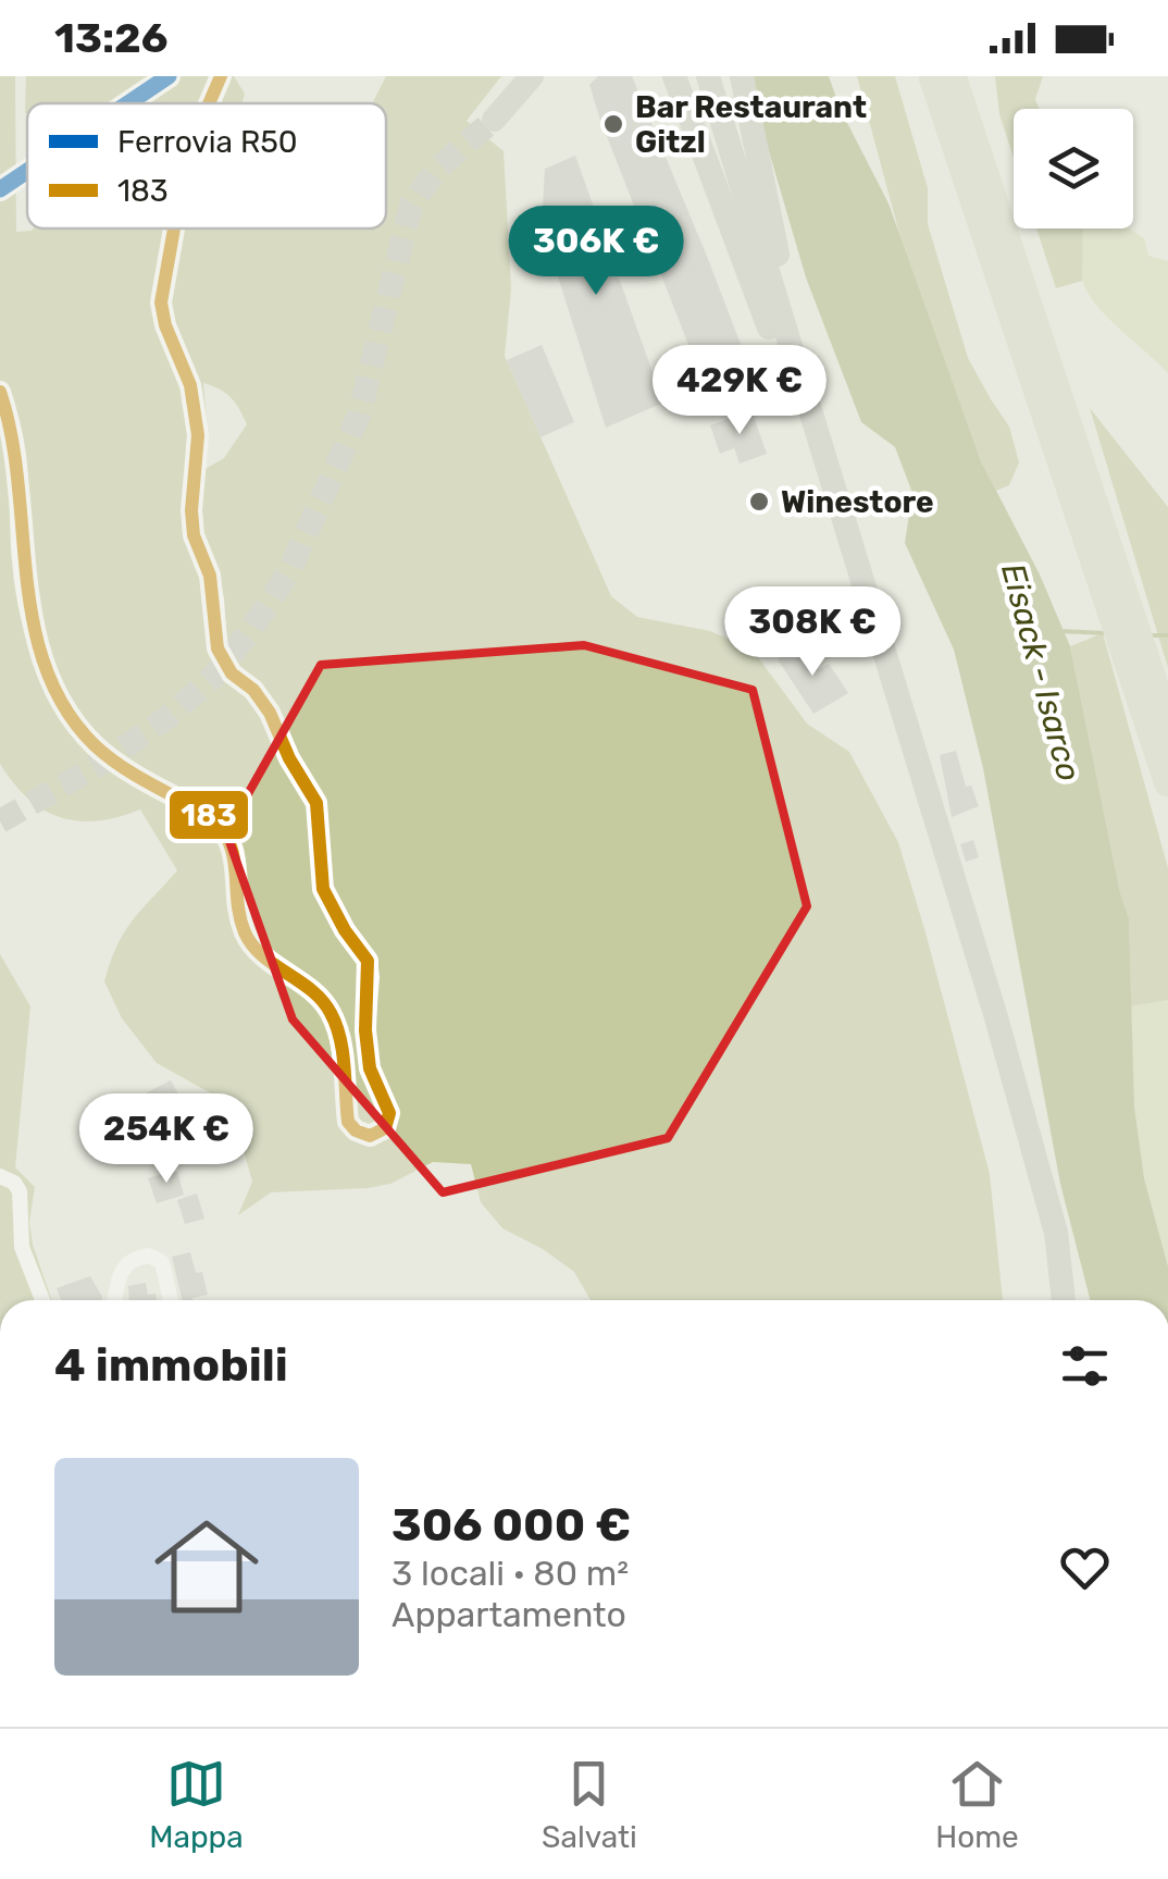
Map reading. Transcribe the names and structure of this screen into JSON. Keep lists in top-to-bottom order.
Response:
{
  "water": ["Eisack - Isarco"],
  "places": ["Bar Restaurant Gitzl", "Winestore"],
  "lines": ["rail line R50", "transit line 183"],
  "legend": ["Ferrovia R50", "183"],
  "page": {
    "status": "13:26",
    "price": [
      "306K €",
      "429K €",
      "308K €",
      "254K €"
    ],
    "heading": "4 immobili",
    "list": [
      {
        "name": "306 000 €",
        "note": "3 locali · 80 m² · Appartamento"
      }
    ],
    "tabs": ["Mappa", "Salvati", "Home"]
  }
}
